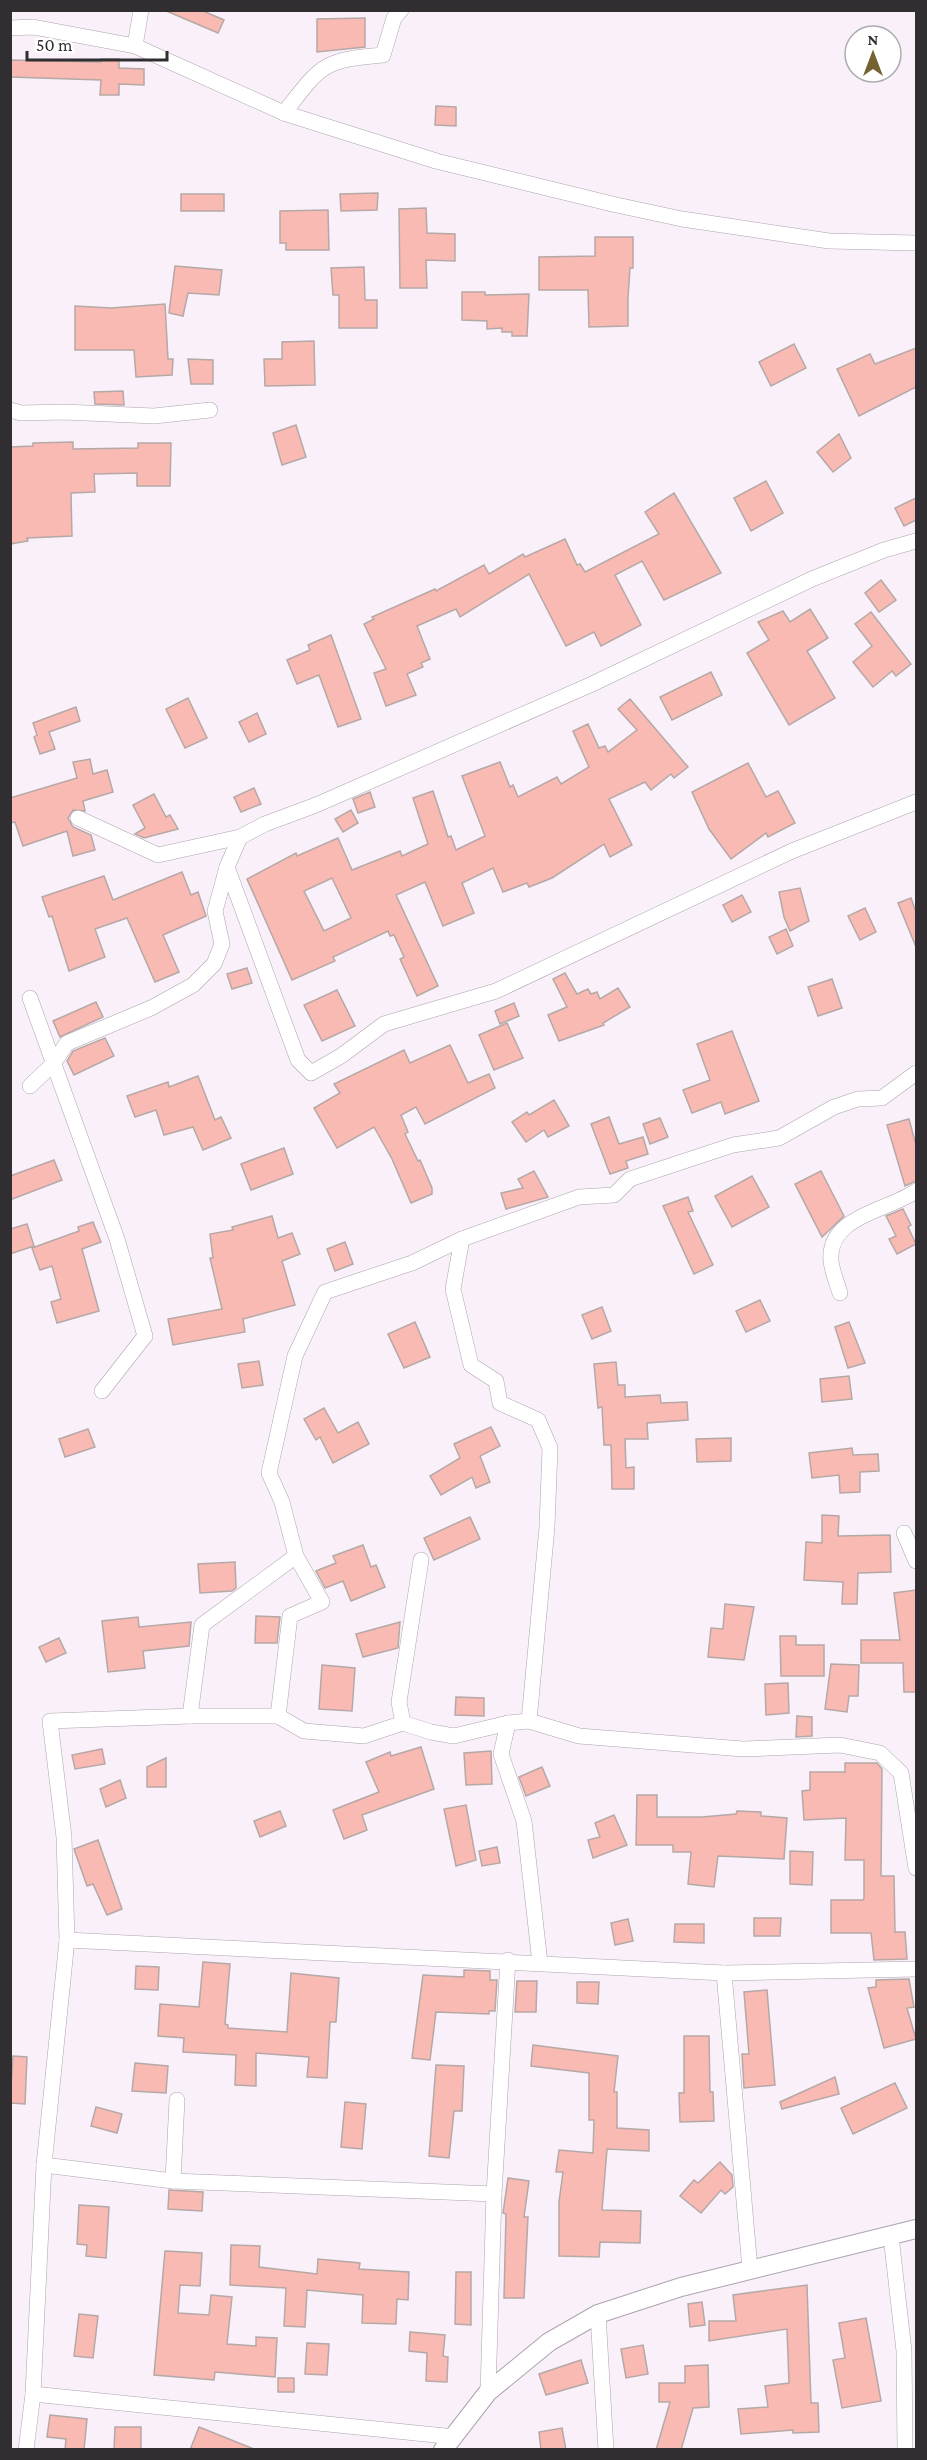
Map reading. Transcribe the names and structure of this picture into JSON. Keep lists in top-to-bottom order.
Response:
{
  "scale_bar": "50 m",
  "north": "top"
}
